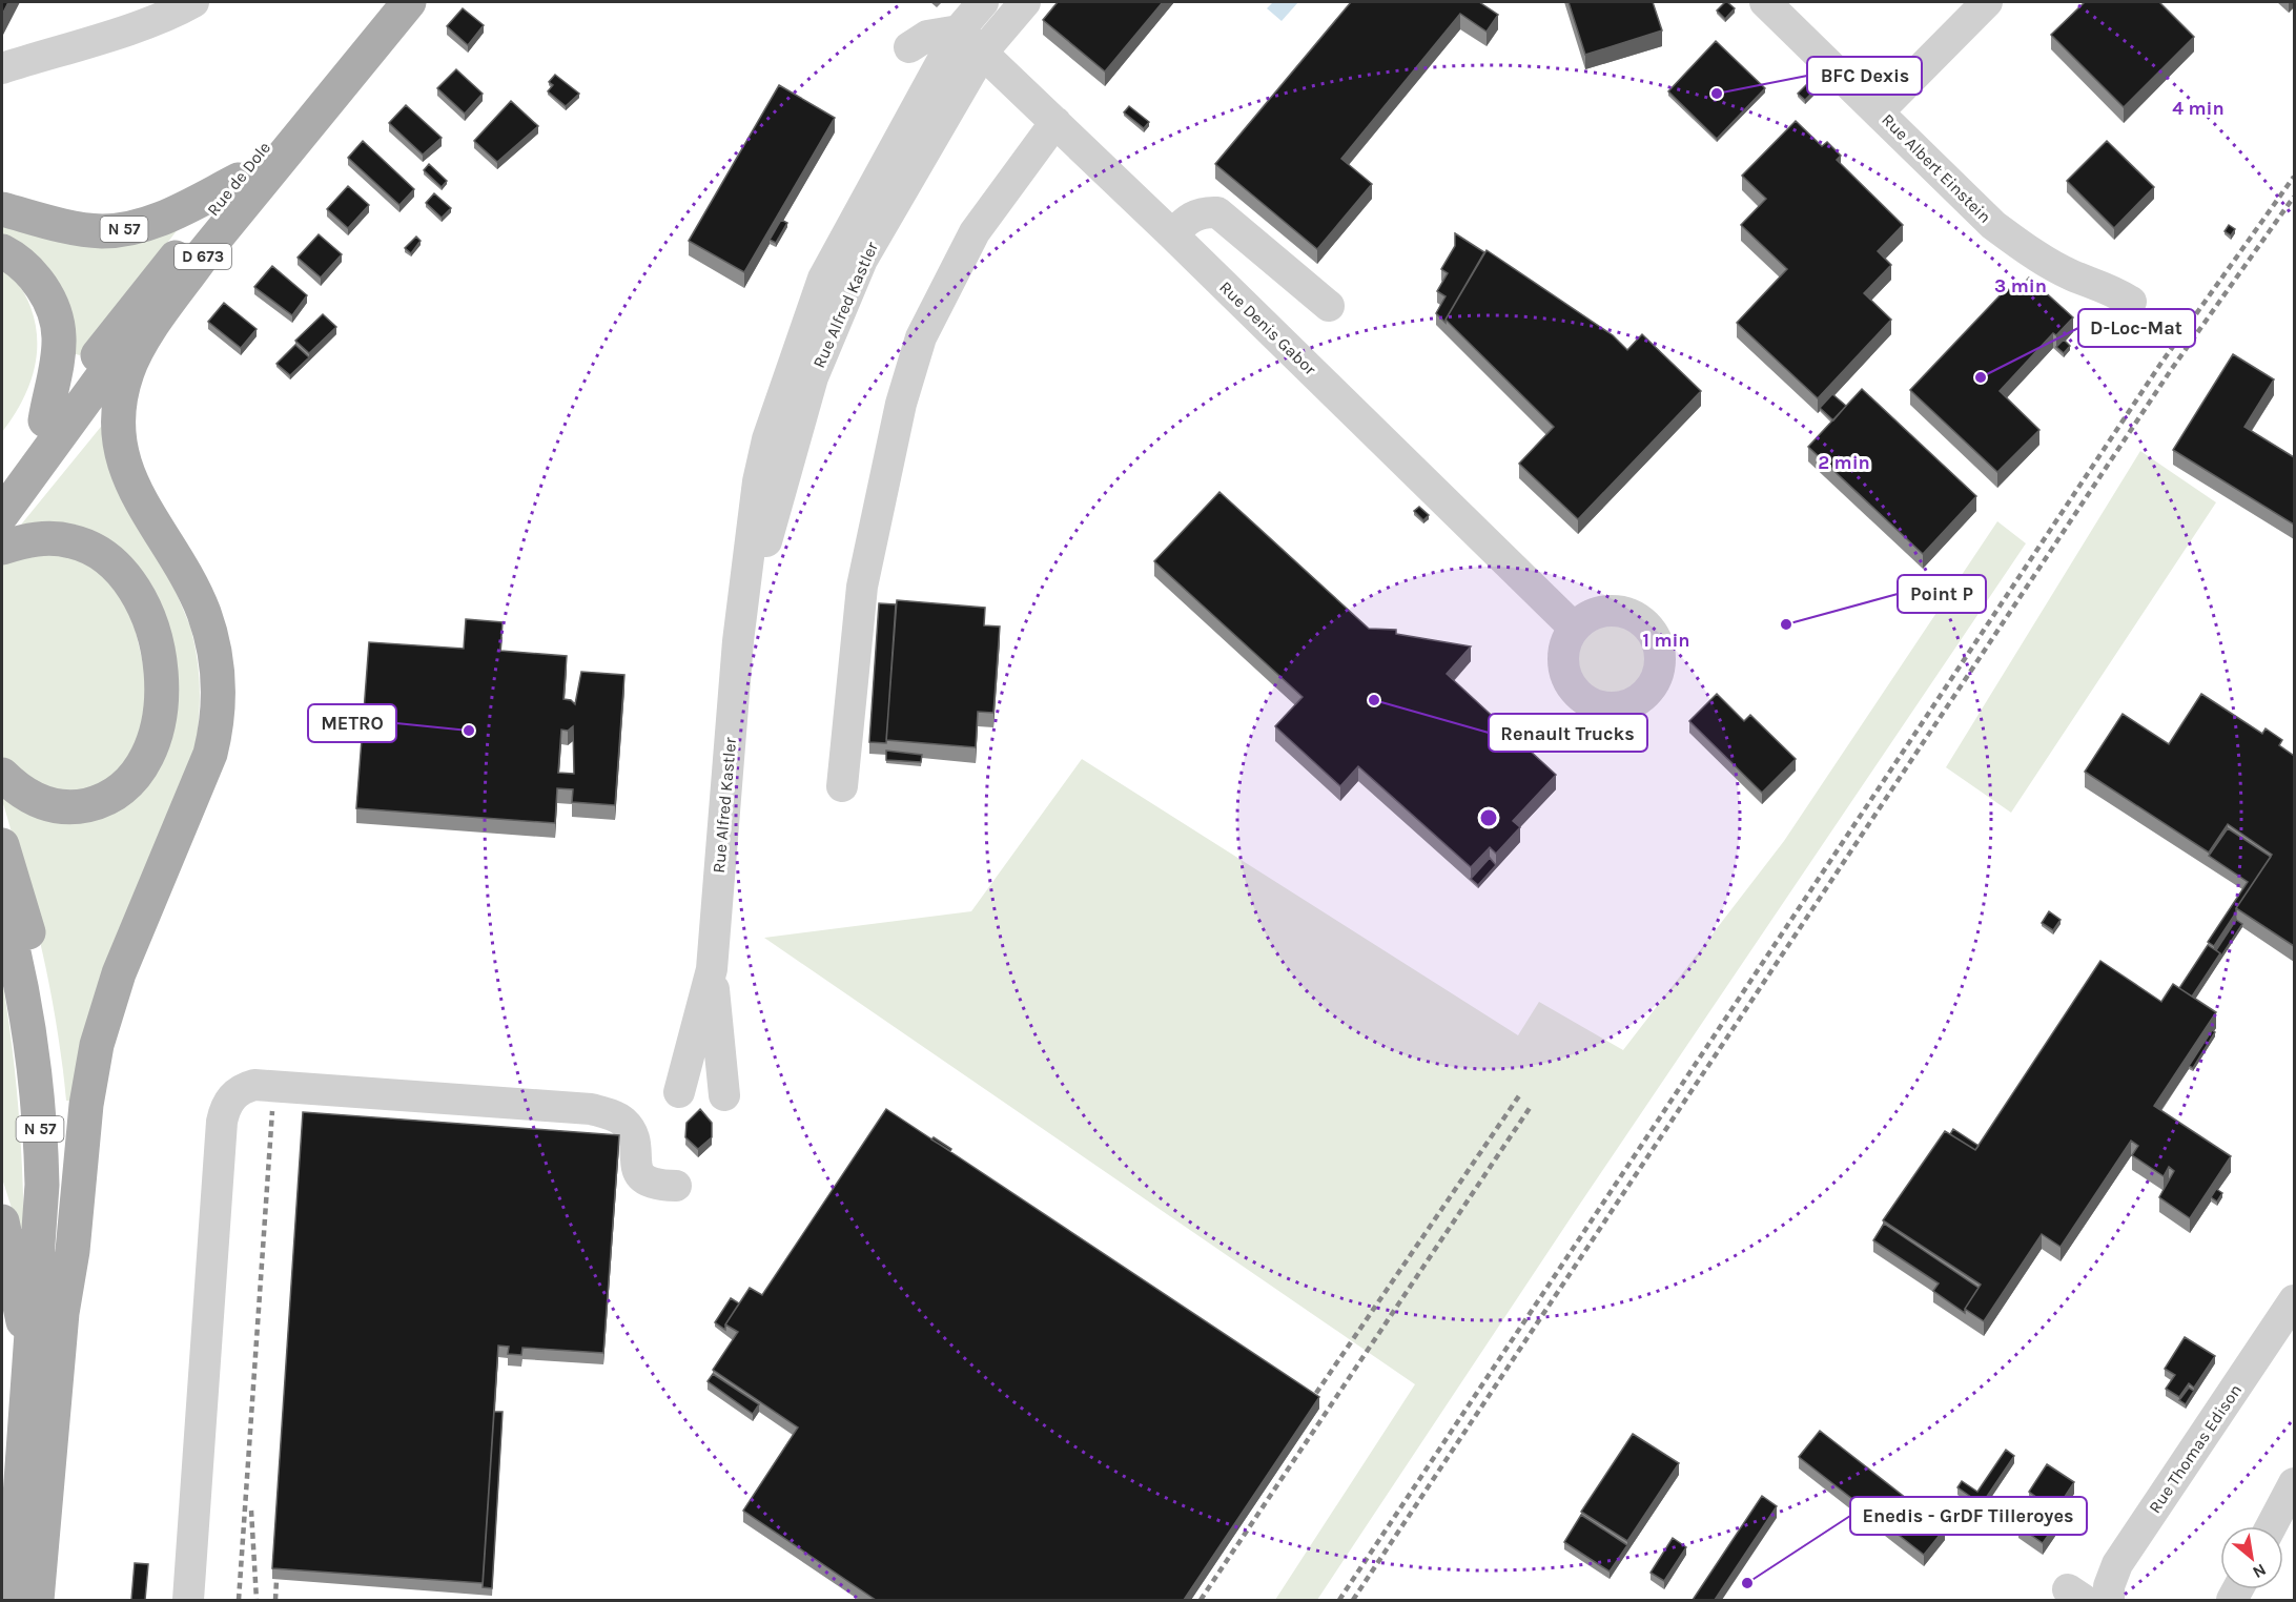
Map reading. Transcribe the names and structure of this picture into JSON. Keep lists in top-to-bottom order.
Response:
{
  "streets": {
    "main road": ["Rue de Dole", "N 57", "D 673"],
    "street": [
      "Rue Albert Einstein",
      "Rue Alfred Kastler",
      "Rue Denis Gabor",
      "Rue Thomas Edison"
    ]
  },
  "crossings": [
    ["Rue de Dole", "N 57"],
    ["Rue Alfred Kastler", "Rue Denis Gabor"]
  ],
  "places": [
    "BFC Dexis",
    "D-Loc-Mat",
    "Point P",
    "Renault Trucks",
    "METRO",
    "Enedis - GrDF Tilleroyes"
  ],
  "north": "bottom right",
  "rings": [
    "4 min",
    "3 min",
    "2 min",
    "1 min"
  ]
}
